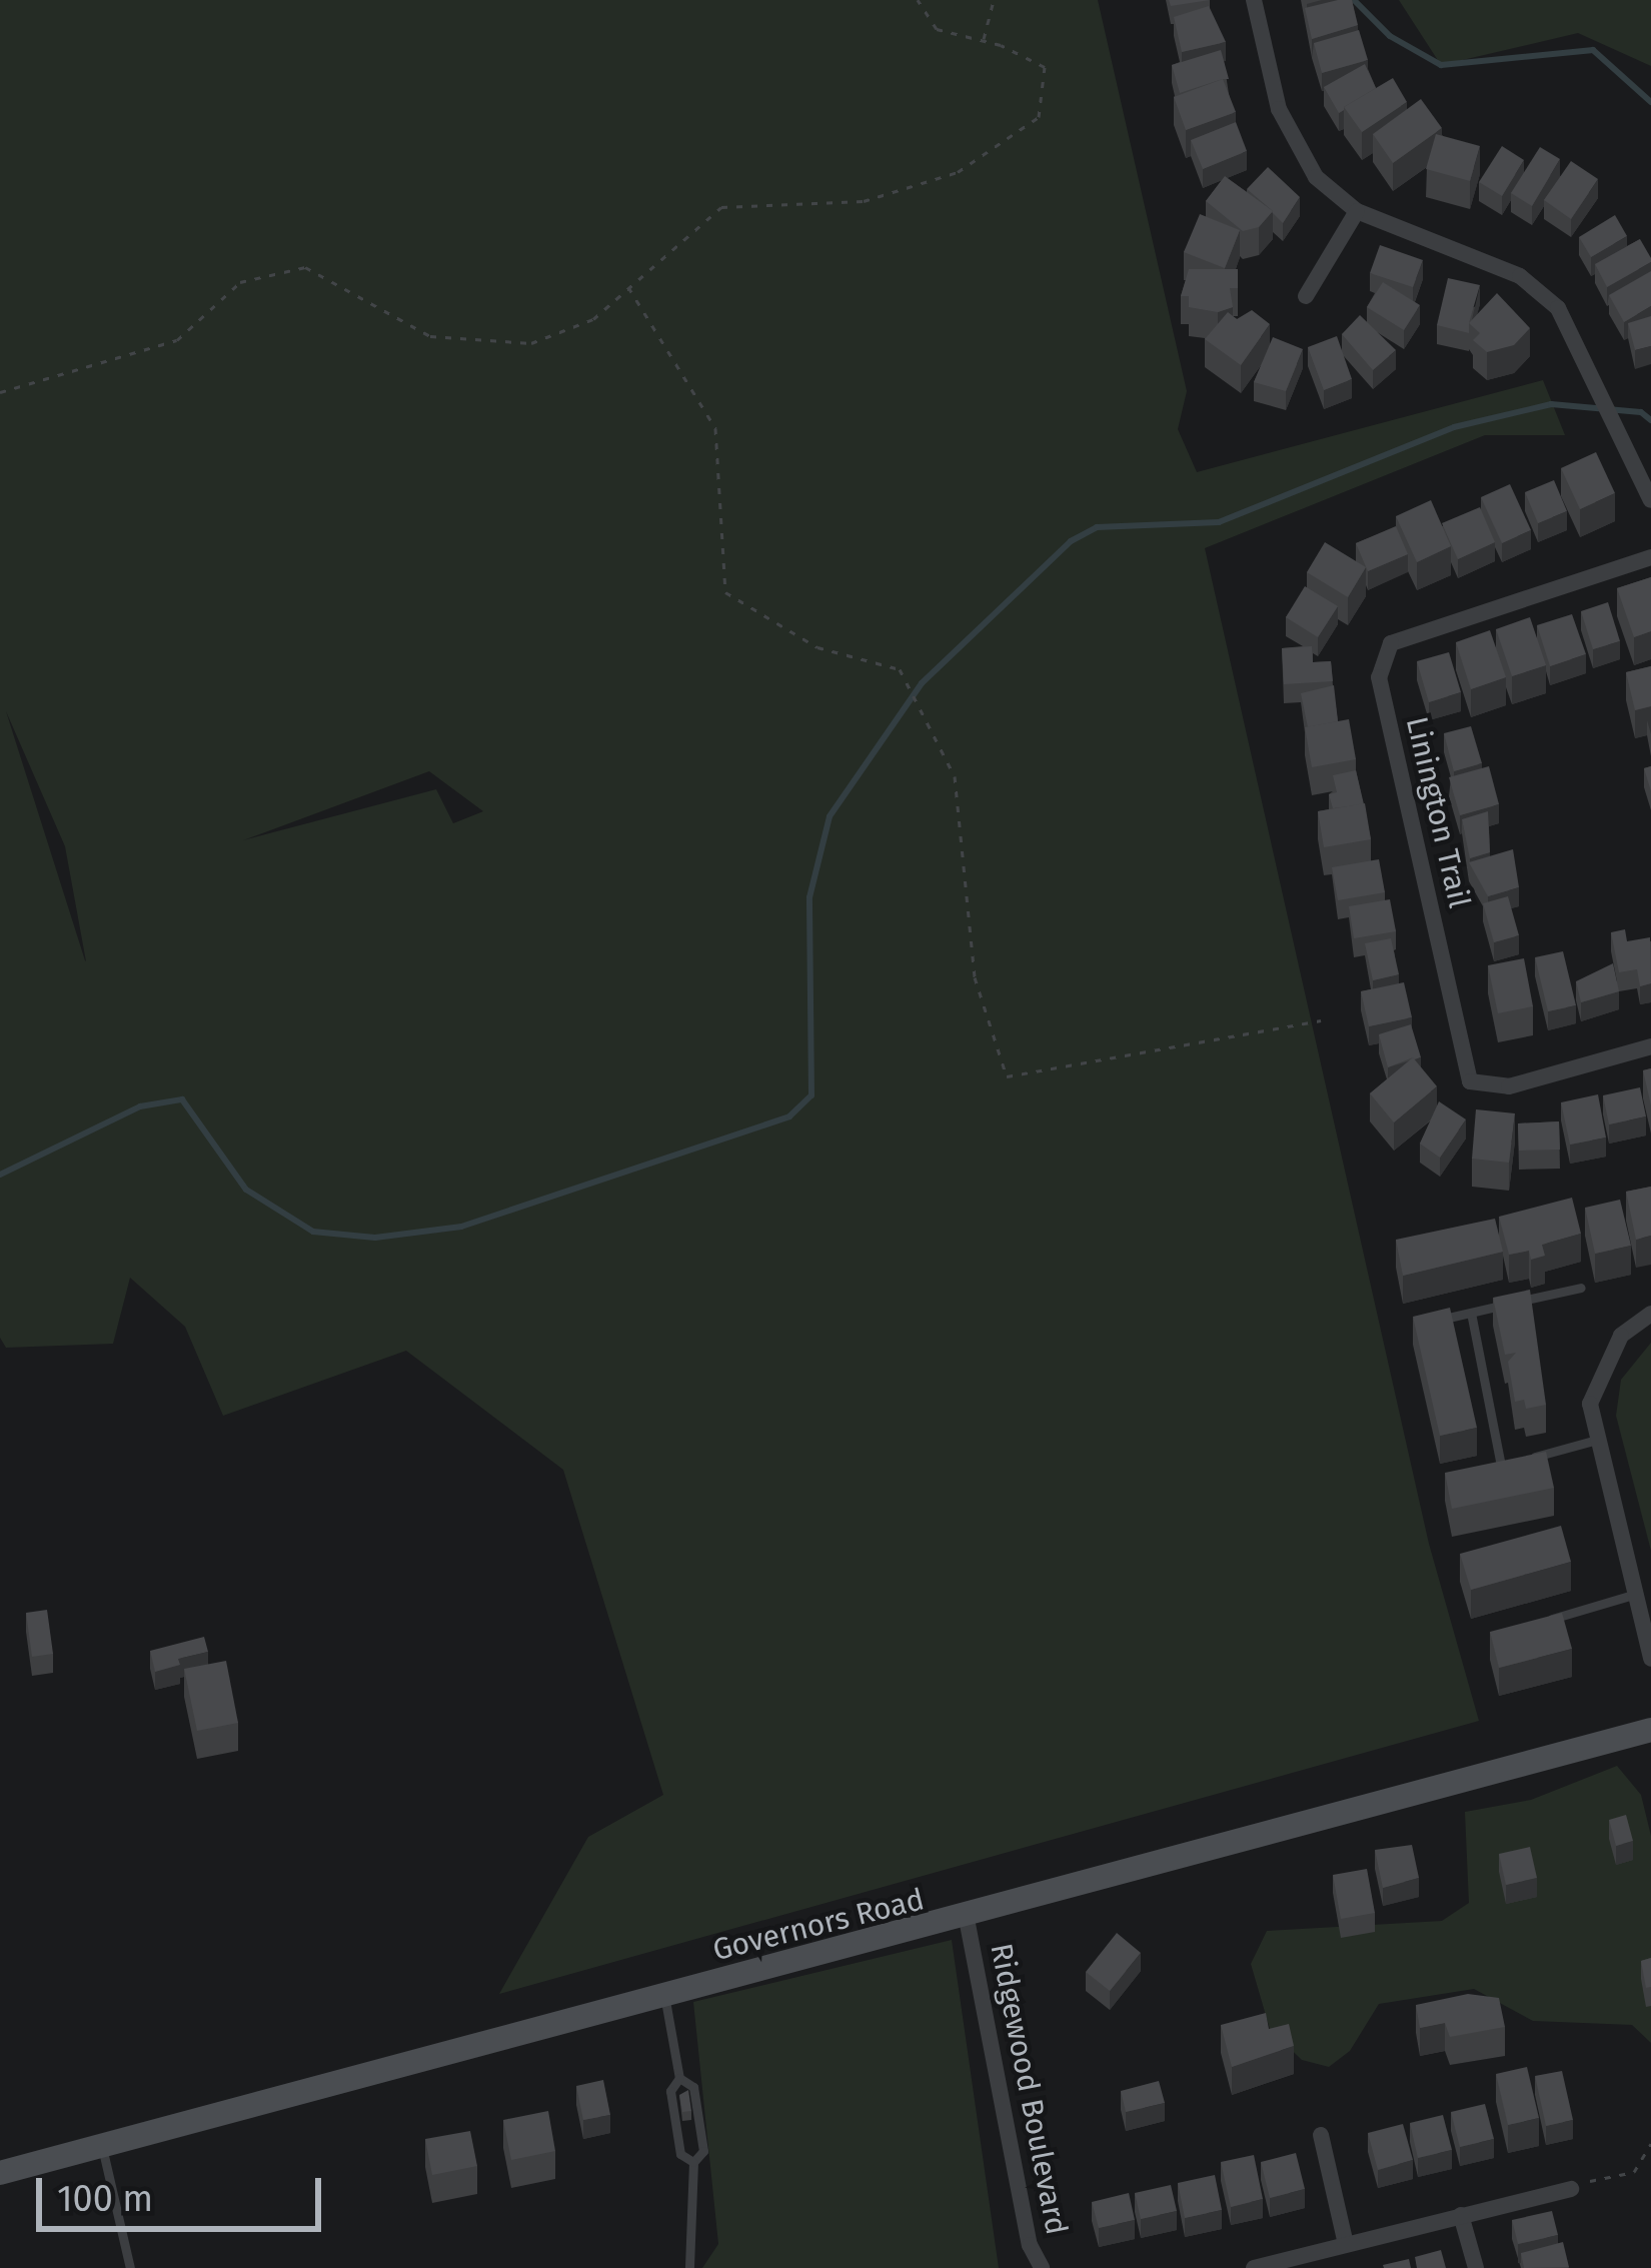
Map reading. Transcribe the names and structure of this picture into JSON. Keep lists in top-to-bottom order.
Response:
{
  "streets": {
    "main road": ["Governors Road"],
    "street": ["Linington Trail", "Ridgewood Boulevard"]
  },
  "crossings": [
    ["Governors Road", "Ridgewood Boulevard"]
  ],
  "scale_bar": "100 m"
}
